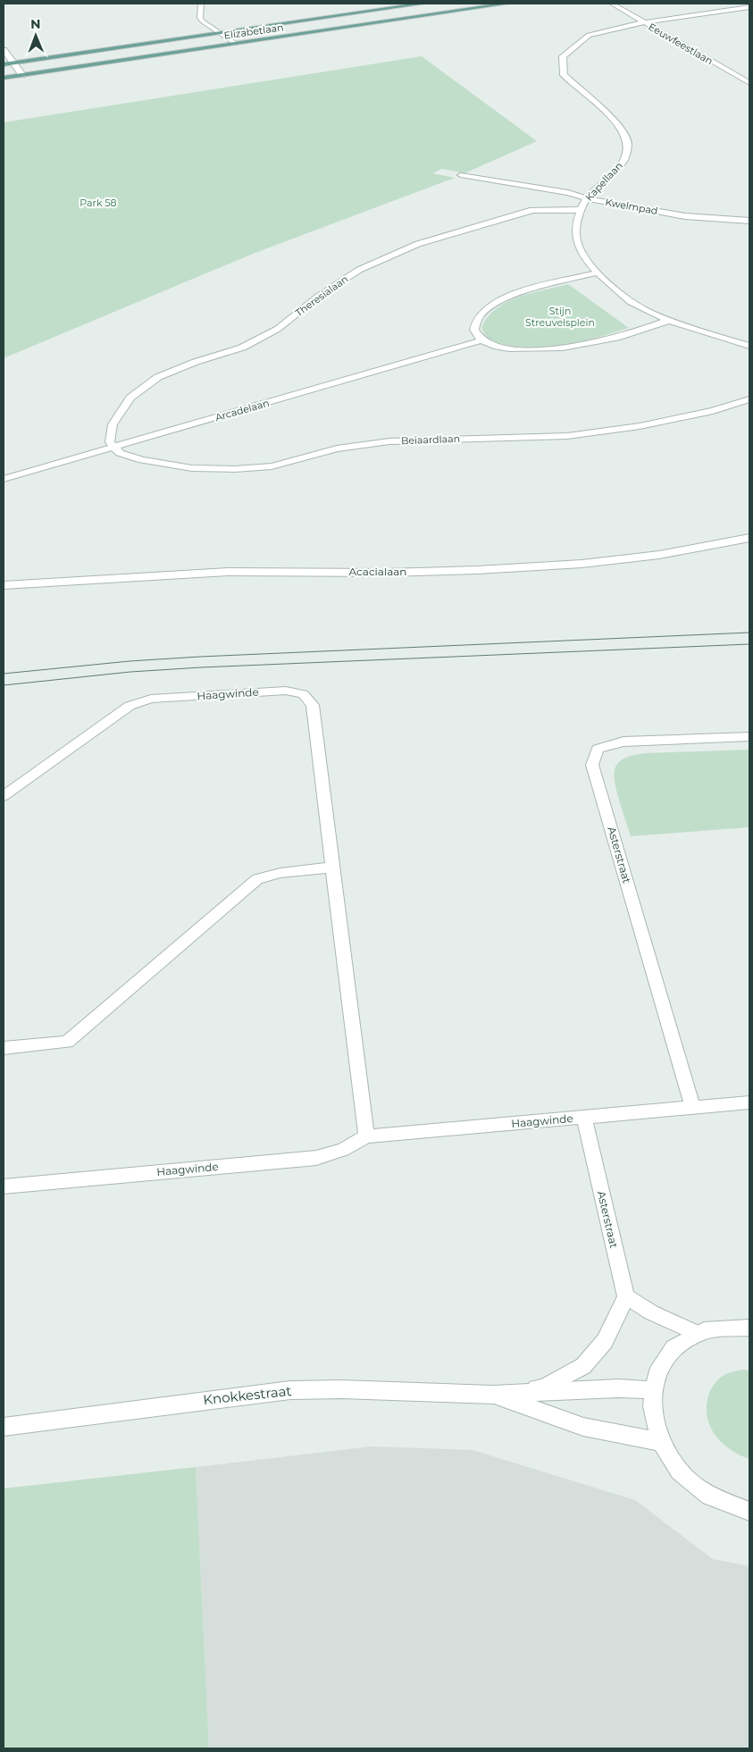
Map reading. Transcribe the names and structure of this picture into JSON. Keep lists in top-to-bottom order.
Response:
{
  "streets": {
    "main road": ["Elizabetlaan"],
    "street": [
      "Eeuwfeestlaan",
      "Kapellaan",
      "Kwelmpad",
      "Theresialaan",
      "Arcadelaan",
      "Beiaardlaan",
      "Acacialaan",
      "Haagwinde",
      "Asterstraat",
      "Knokkestraat"
    ]
  },
  "crossings": [
    ["Eeuwfeestlaan", "Kapellaan"],
    ["Kapellaan", "Kwelmpad"],
    ["Kapellaan", "Theresialaan"],
    ["Theresialaan", "Arcadelaan"],
    ["Theresialaan", "Beiaardlaan"],
    ["Arcadelaan", "Beiaardlaan"],
    ["Haagwinde", "Asterstraat"]
  ],
  "parks": ["Park 58", "Stijn Streuvelsplein"],
  "north": "top"
}
